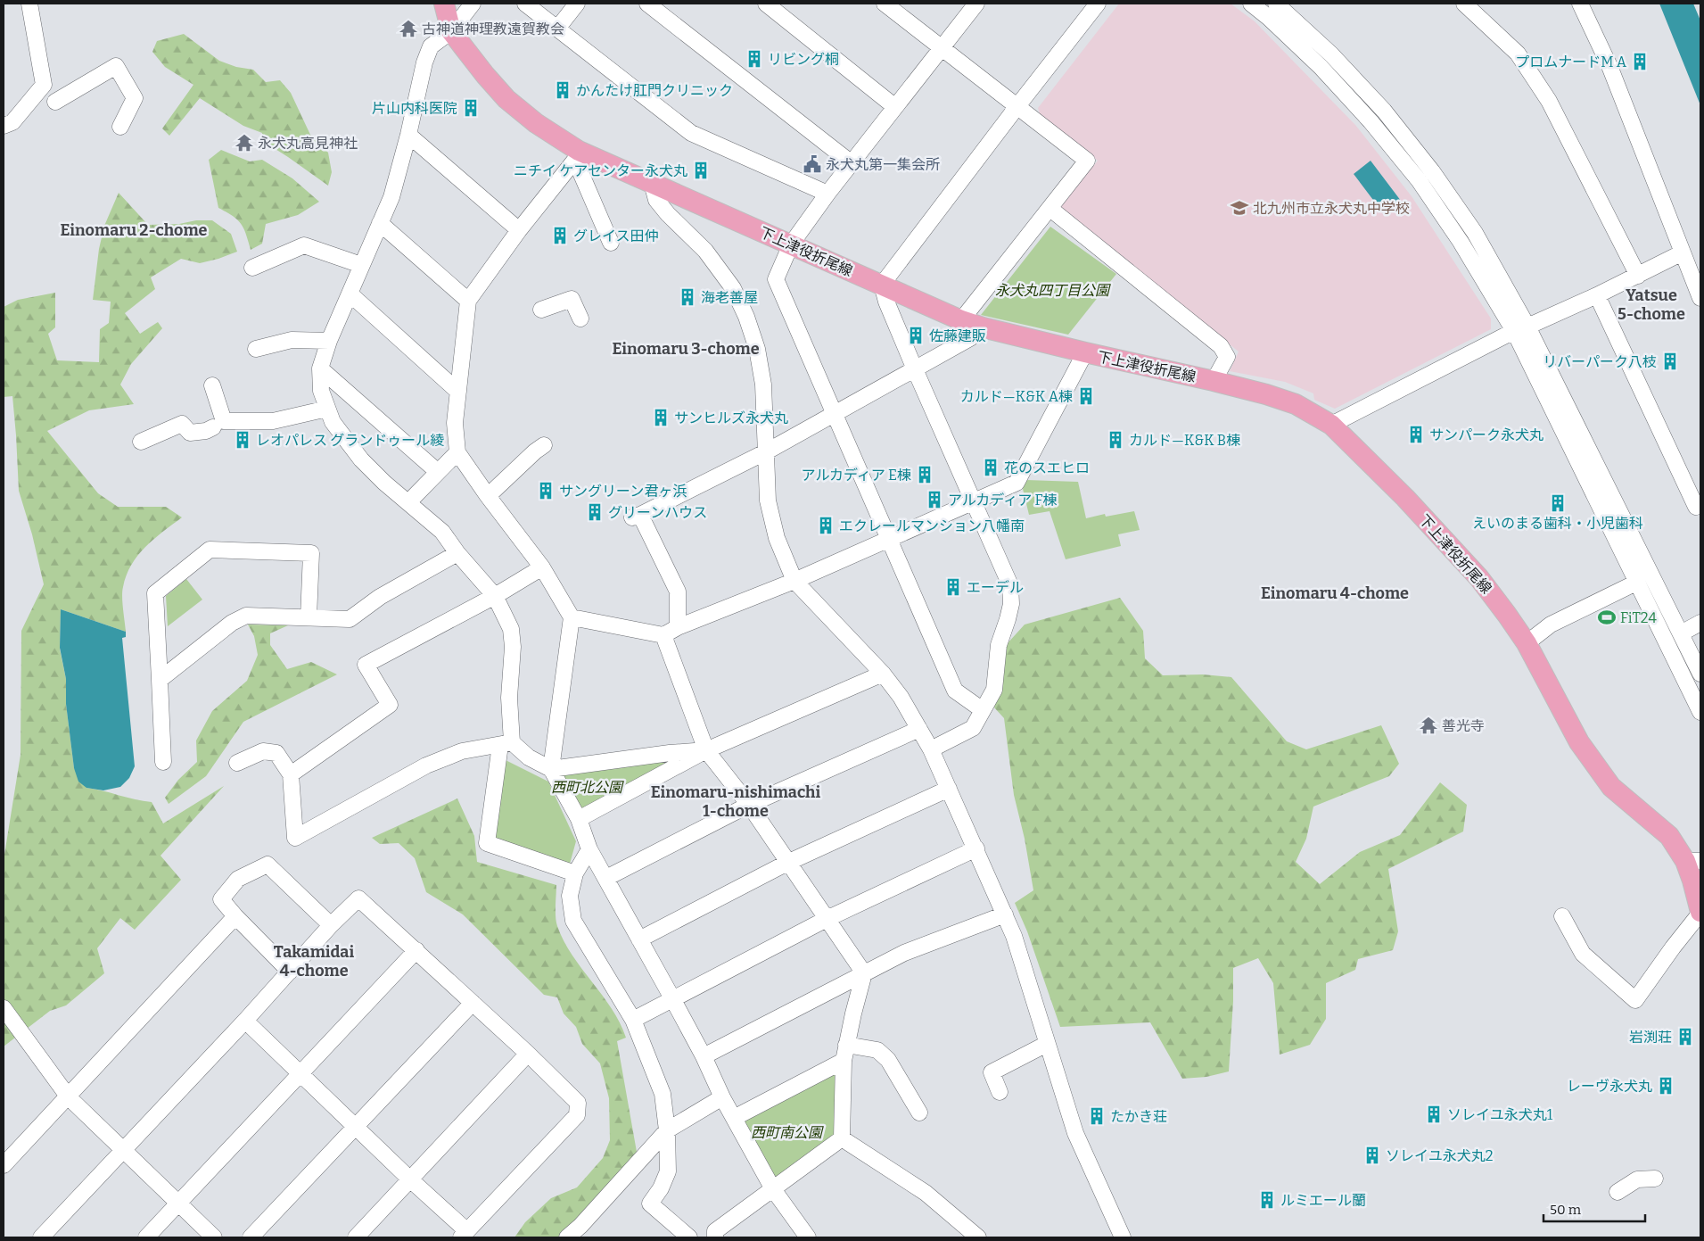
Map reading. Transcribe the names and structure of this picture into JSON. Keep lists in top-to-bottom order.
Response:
{
  "streets": {
    "main road": ["下上津役折尾線"]
  },
  "districts": [
    "Einomaru 2-chome",
    "Yatsue 5-chome",
    "Einomaru 3-chome",
    "Einomaru 4-chome",
    "Einomaru-nishimachi 1-chome",
    "Takamidai 4-chome"
  ],
  "parks": ["永犬丸四丁目公園", "西町北公園", "西町南公園"],
  "places": {
    "temple": ["古神道神理教遠賀教会", "永犬丸高見神社", "善光寺"],
    "building": [
      "リビング桐",
      "プロムナードM A",
      "かんたけ肛門クリニック",
      "片山内科医院",
      "ニチイ ケアセンター永犬丸",
      "グレイス田仲",
      "海老善屋",
      "佐藤建販",
      "リバーパーク八枝",
      "カルド―K&K A棟",
      "サンヒルズ永犬丸",
      "サンパーク永犬丸",
      "レオパレス グランドゥール綾",
      "カルド―K&K B棟",
      "花のスエヒロ",
      "アルカディア E棟",
      "サングリーン君ヶ浜",
      "アルカディア F棟",
      "えいのまる歯科・小児歯科",
      "グリーンハウス",
      "エクレールマンション八幡南",
      "エーデル",
      "岩渕荘",
      "レーヴ永犬丸",
      "ソレイユ永犬丸1",
      "たかき荘",
      "ソレイユ永犬丸2",
      "ルミエール蘭"
    ],
    "public building": ["永犬丸第一集会所"],
    "school or university": ["北九州市立永犬丸中学校"],
    "sports": ["FiT24"]
  },
  "scale_bar": "50 m"
}
